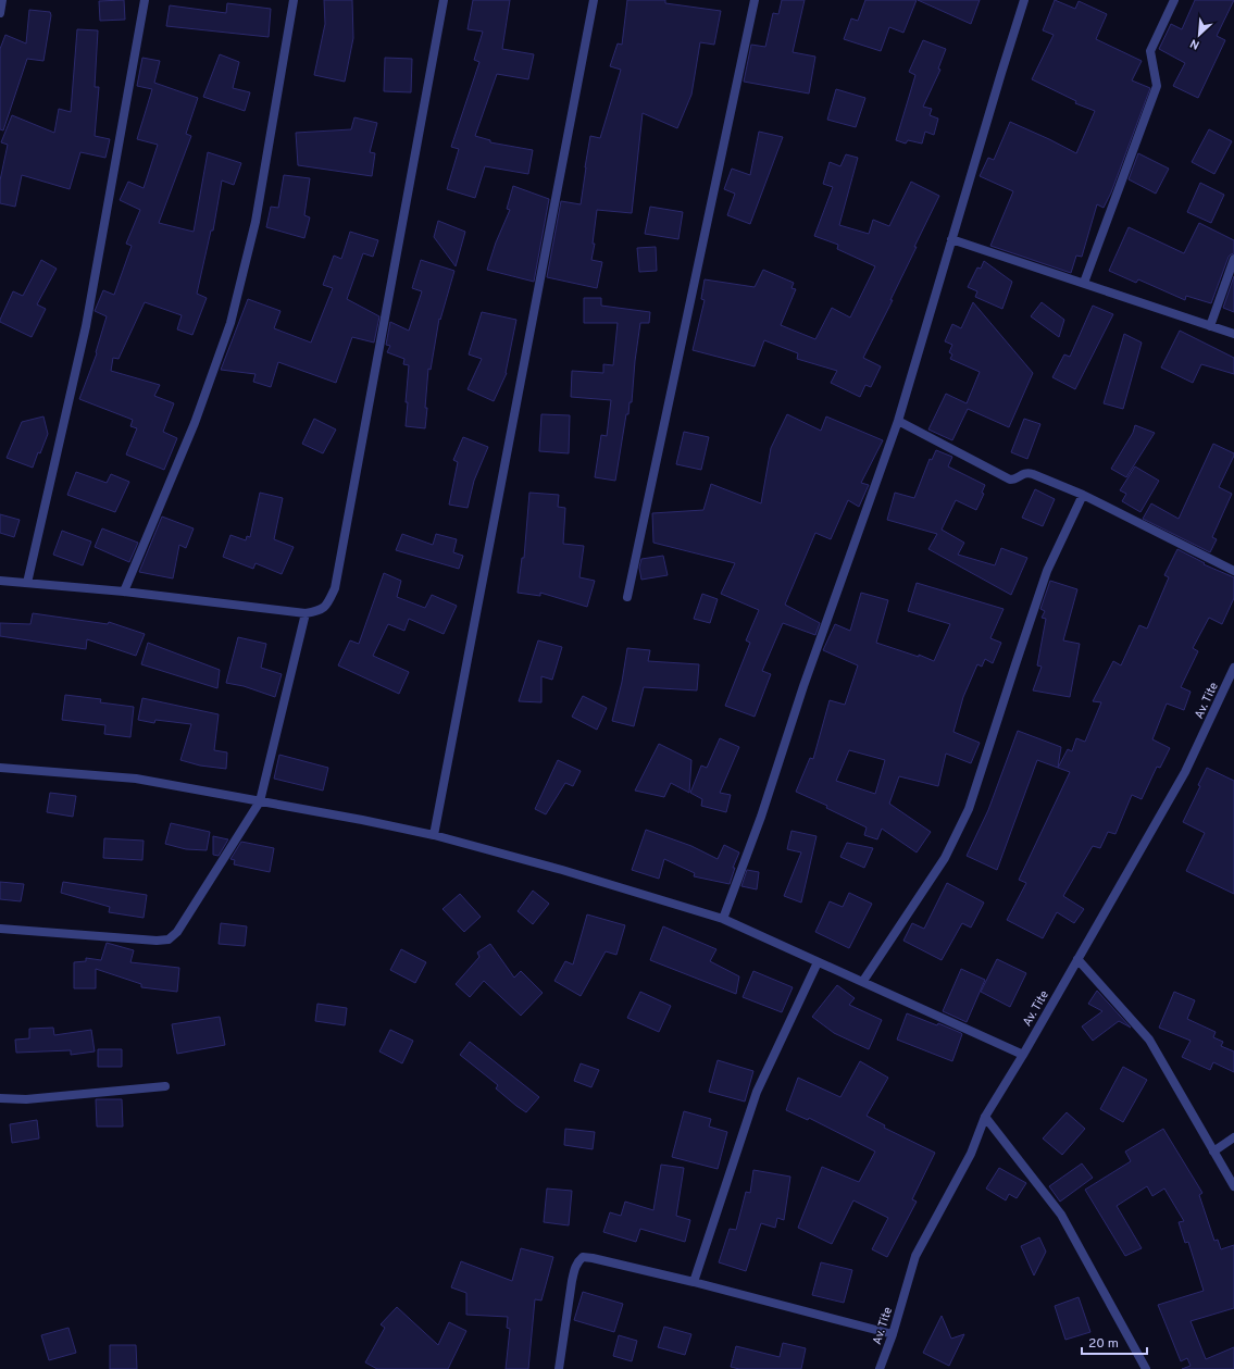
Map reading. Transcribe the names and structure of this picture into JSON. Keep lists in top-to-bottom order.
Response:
{
  "streets": {
    "street": ["Av. Tite"]
  },
  "scale_bar": "20 m",
  "north": "bottom left"
}
